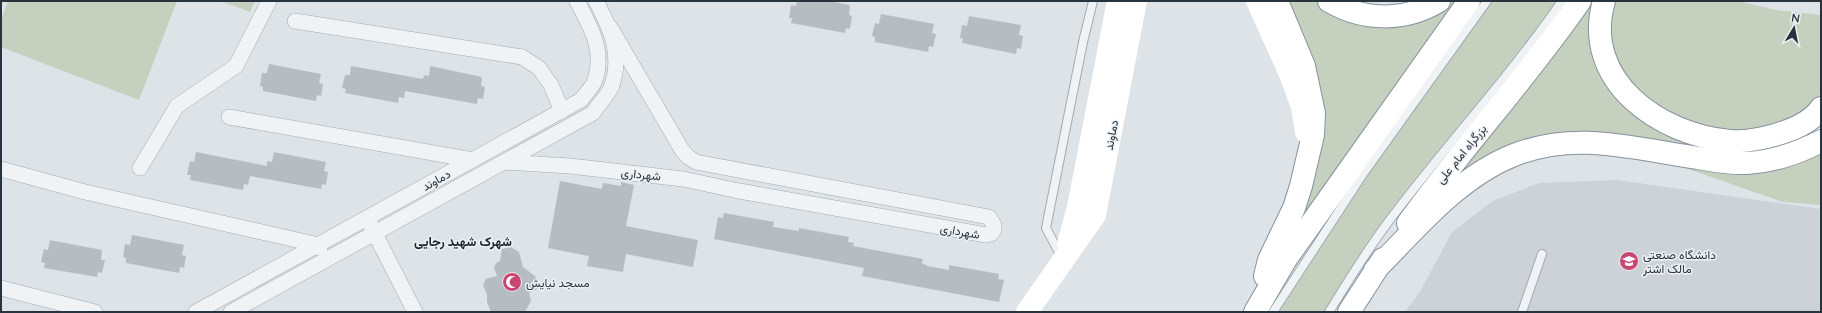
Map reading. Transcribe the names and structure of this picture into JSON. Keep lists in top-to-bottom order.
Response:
{
  "streets": {
    "main road": ["دماوند", "بزرگراه امام علی"],
    "street": ["شهرداری"]
  },
  "crossings": [
    ["دماوند", "شهرداری"]
  ],
  "districts": ["شهرک شهید رجایی"],
  "places": {
    "school or university": ["دانشگاه صنعتی مالک اشتر"],
    "mosque": ["مسجد نیایش"]
  },
  "north": "top"
}
